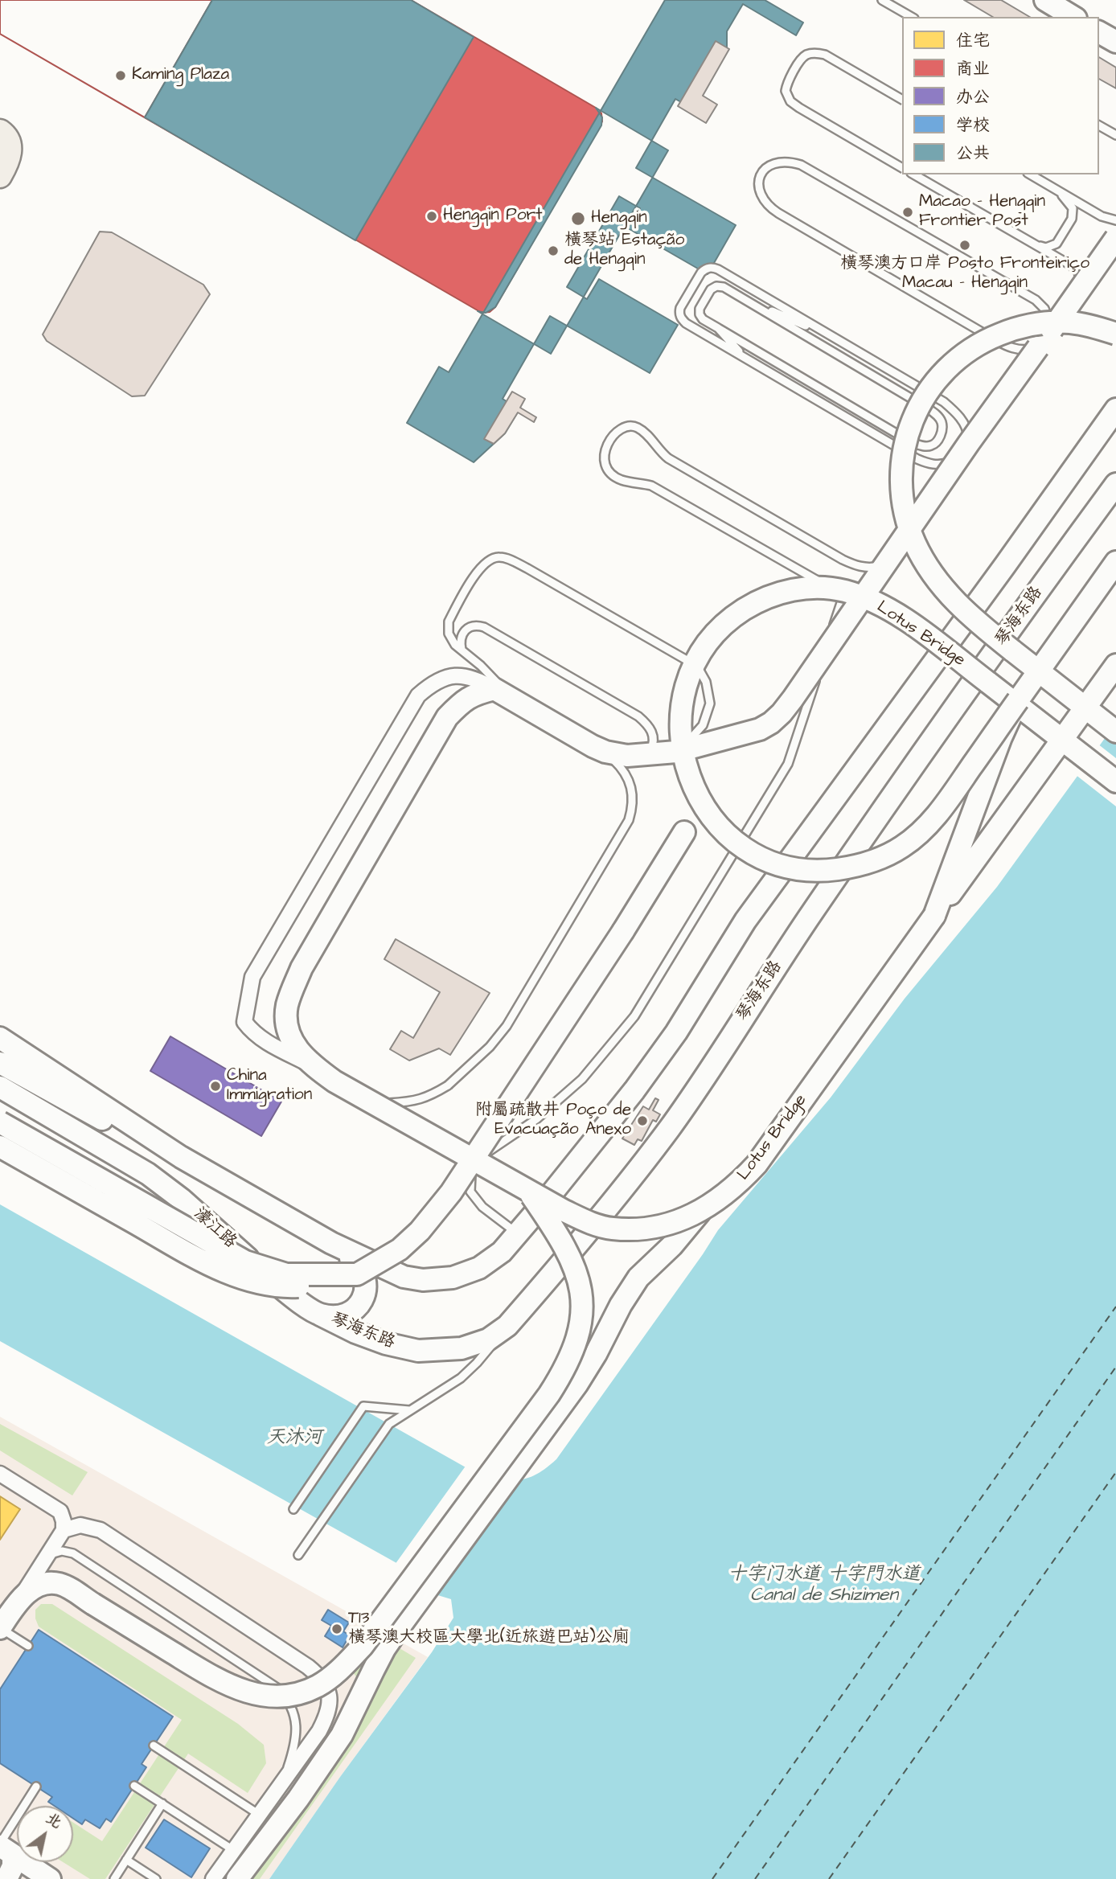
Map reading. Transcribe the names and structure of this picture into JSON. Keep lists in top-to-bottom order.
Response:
{
  "streets": {
    "main road": ["琴海东路", "Lotus Bridge", "濠江路"]
  },
  "crossings": [
    ["琴海东路", "濠江路"]
  ],
  "water": ["天沐河", "十字门水道 十字門水道 Canal de Shizimen"],
  "places": [
    "Kaming Plaza",
    "Macao - Hengqin Frontier Post",
    "Hengqin Port",
    "Hengqin",
    "橫琴澳方口岸 Posto Fronteiriço Macau - Hengqin",
    "橫琴站 Estação de Hengqin",
    "China Immigration",
    "附屬疏散井 Poço de Evacuação Anexo",
    "T13 橫琴澳大校區大學北(近旅遊巴站)公廁"
  ],
  "legend": [
    "住宅",
    "商业",
    "办公",
    "学校",
    "公共"
  ],
  "north": "top right"
}
